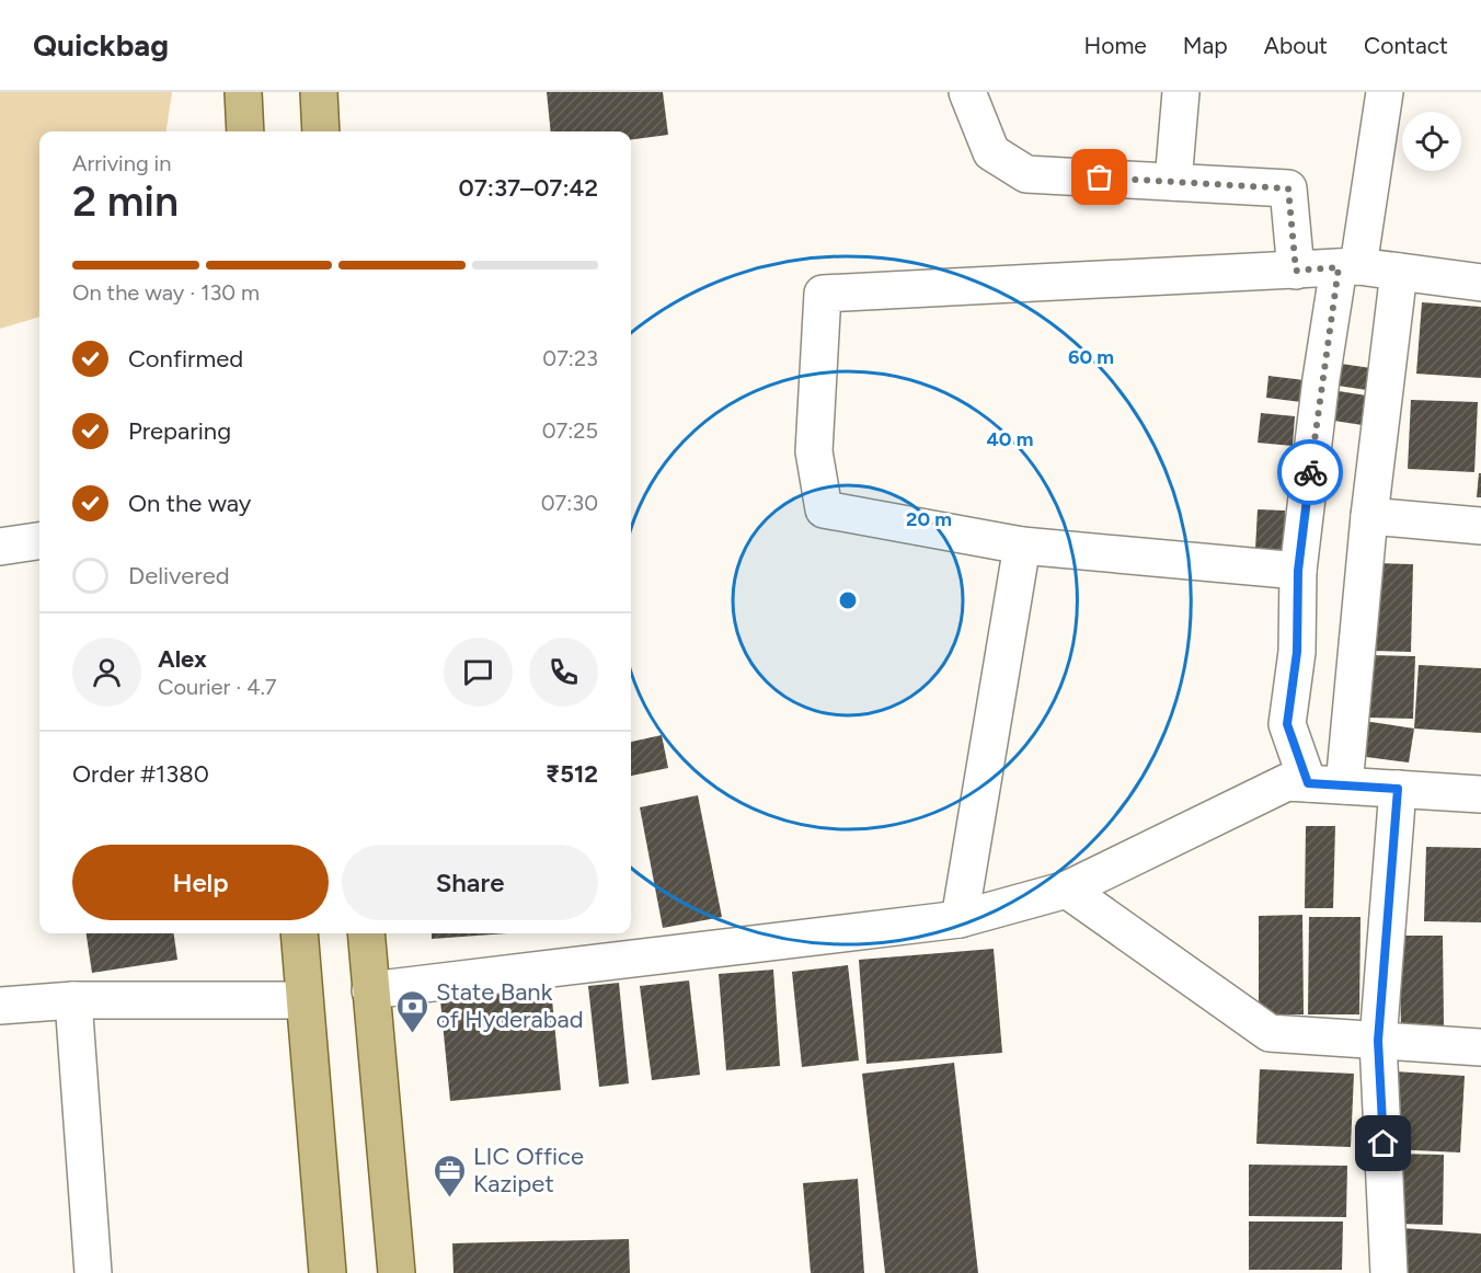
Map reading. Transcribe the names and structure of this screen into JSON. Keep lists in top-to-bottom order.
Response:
{
  "places": {
    "bank": ["State Bank of Hyderabad"],
    "office": ["LIC Office Kazipet"]
  },
  "page": {
    "header": "Quickbag",
    "nav": [
      "Home",
      "Map",
      "About",
      "Contact"
    ],
    "heading": ["2 min", "Arriving in", "07:37–07:42"],
    "panel": [
      "Alex",
      "Courier · 4.7",
      "Order #1380",
      "₹512"
    ],
    "bar": "On the way · 130 m",
    "list": [
      ["Confirmed", "07:23"],
      ["Preparing", "07:25"],
      ["On the way", "07:30"],
      "Delivered"
    ],
    "buttons": ["Help", "Share"]
  },
  "rings": ["60 m", "40 m", "20 m"]
}
